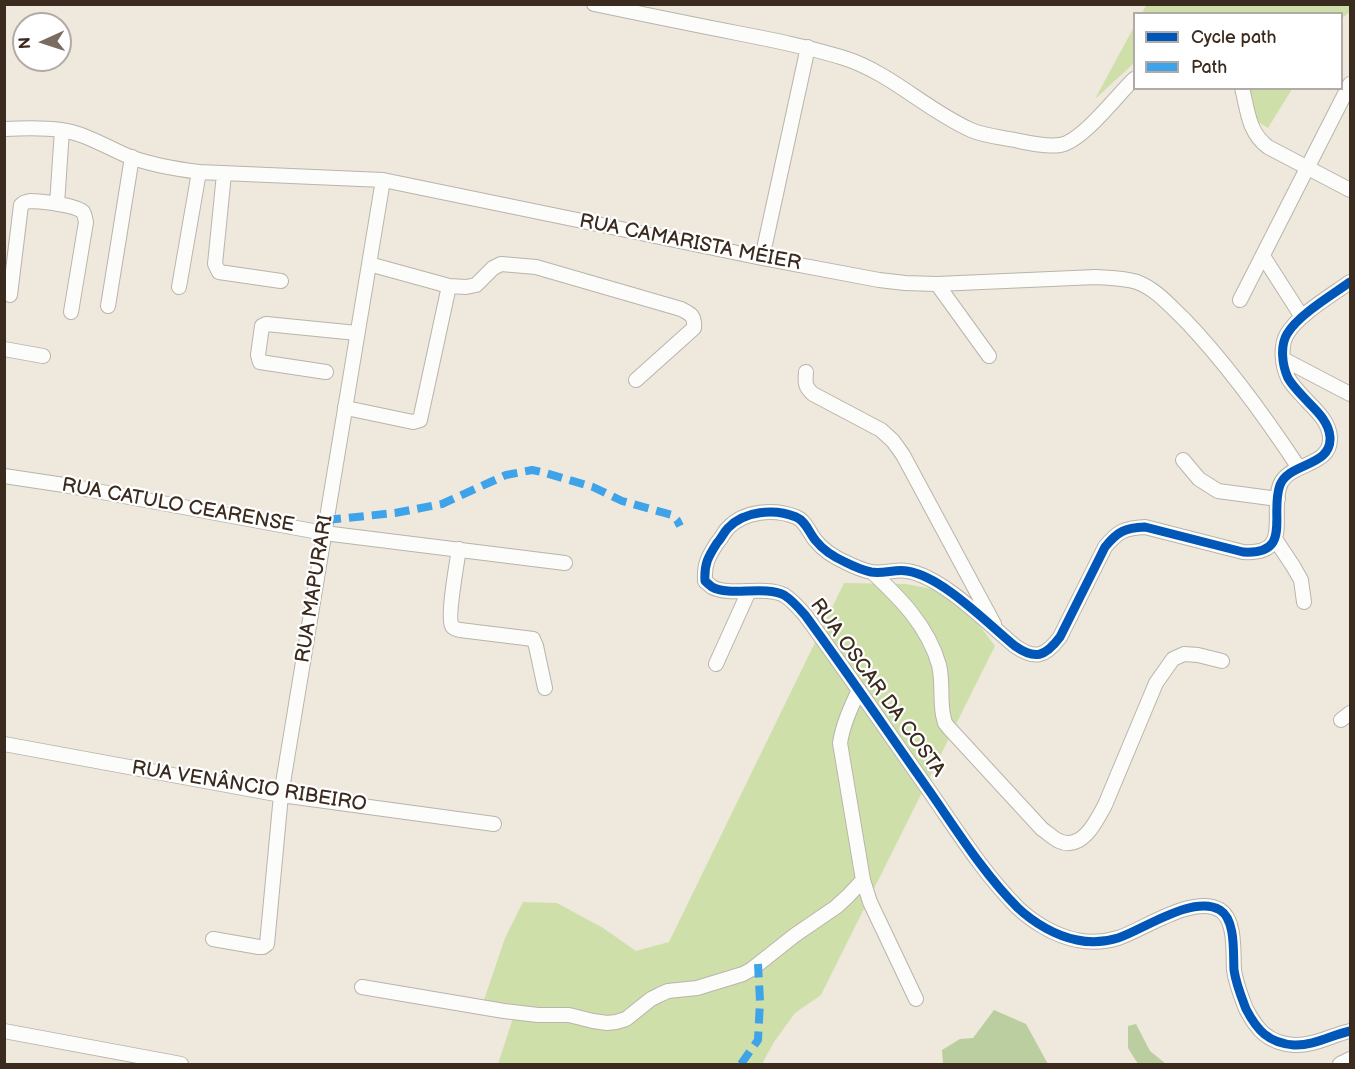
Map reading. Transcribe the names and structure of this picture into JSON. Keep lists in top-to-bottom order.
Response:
{
  "streets": {
    "street": [
      "RUA CAMARISTA MÉIER",
      "RUA CATULO CEARENSE",
      "RUA MAPURARI",
      "RUA OSCAR DA COSTA",
      "RUA VENÂNCIO RIBEIRO"
    ]
  },
  "crossings": [
    ["RUA CAMARISTA MÉIER", "RUA MAPURARI"],
    ["RUA CATULO CEARENSE", "RUA MAPURARI"],
    ["RUA MAPURARI", "RUA VENÂNCIO RIBEIRO"]
  ],
  "legend": ["Cycle path", "Path"],
  "north": "left"
}
